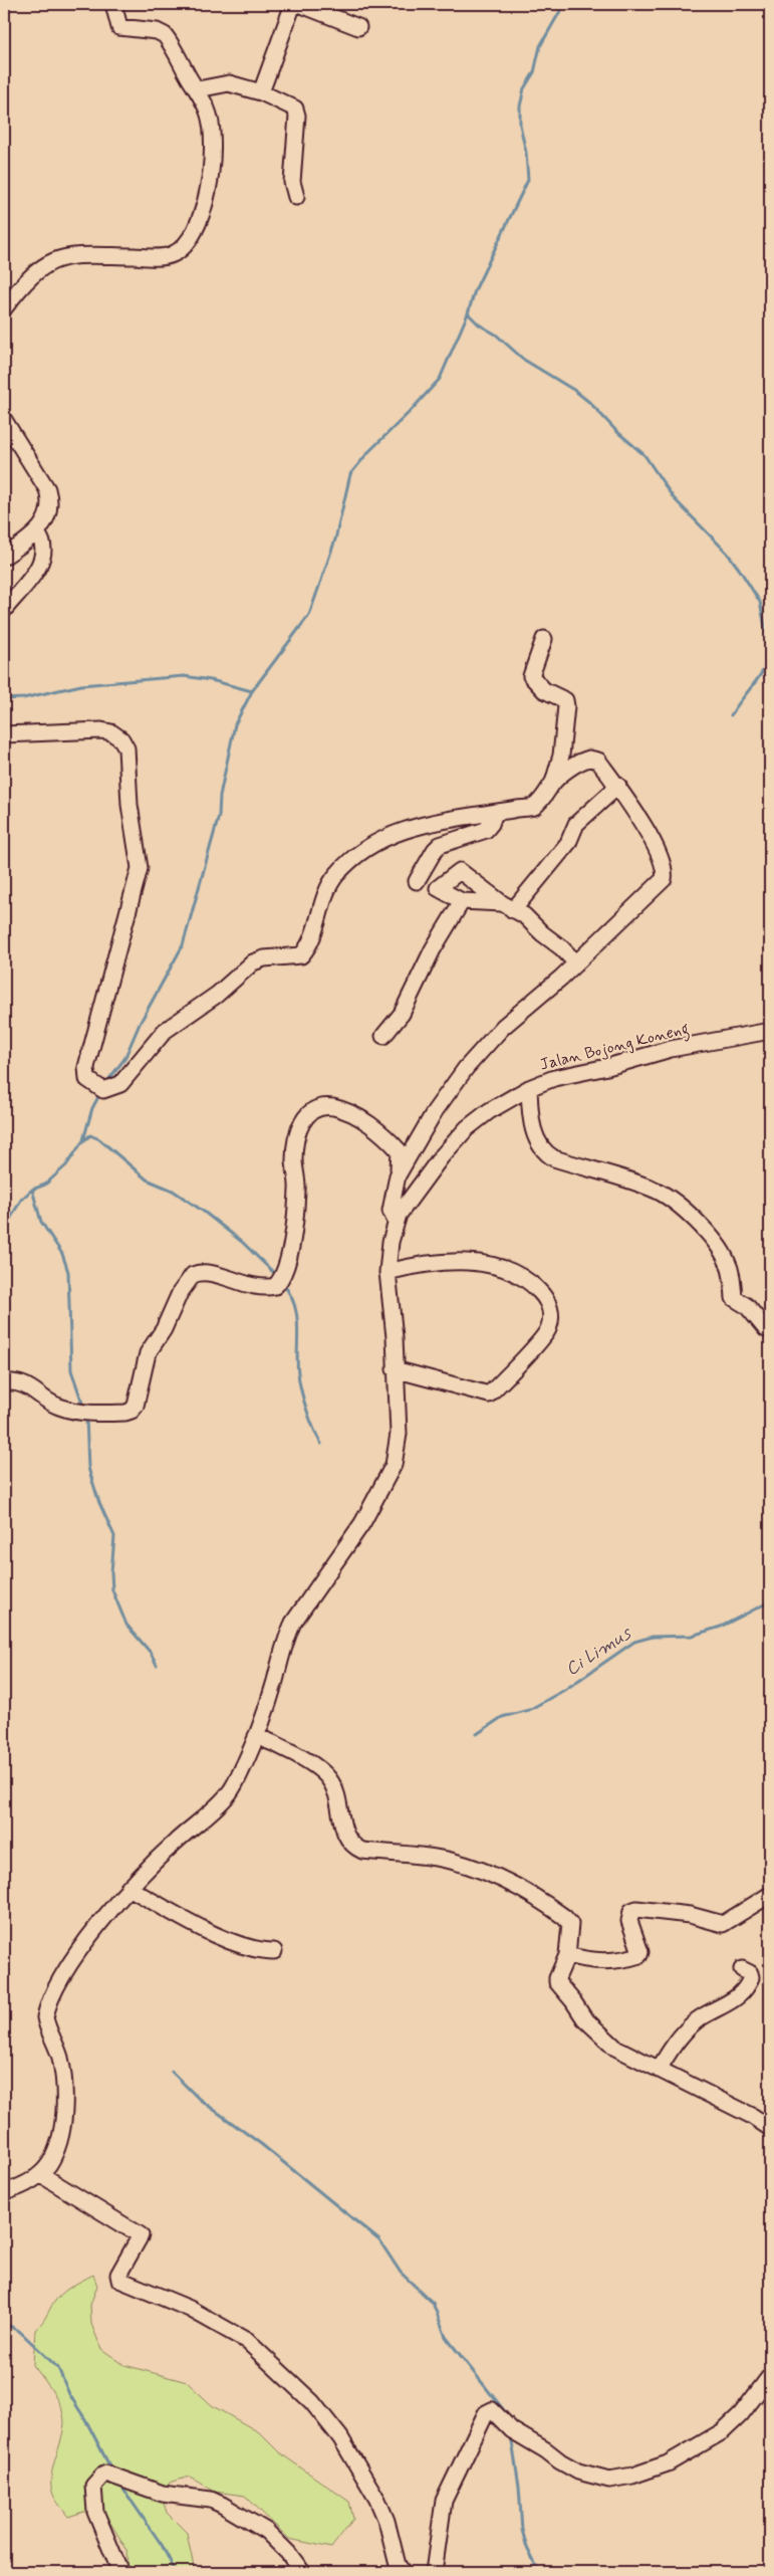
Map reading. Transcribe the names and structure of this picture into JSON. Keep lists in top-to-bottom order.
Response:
{
  "streets": {
    "street": ["Jalan Bojong Koneng"]
  },
  "water": ["Ci Limus"]
}
